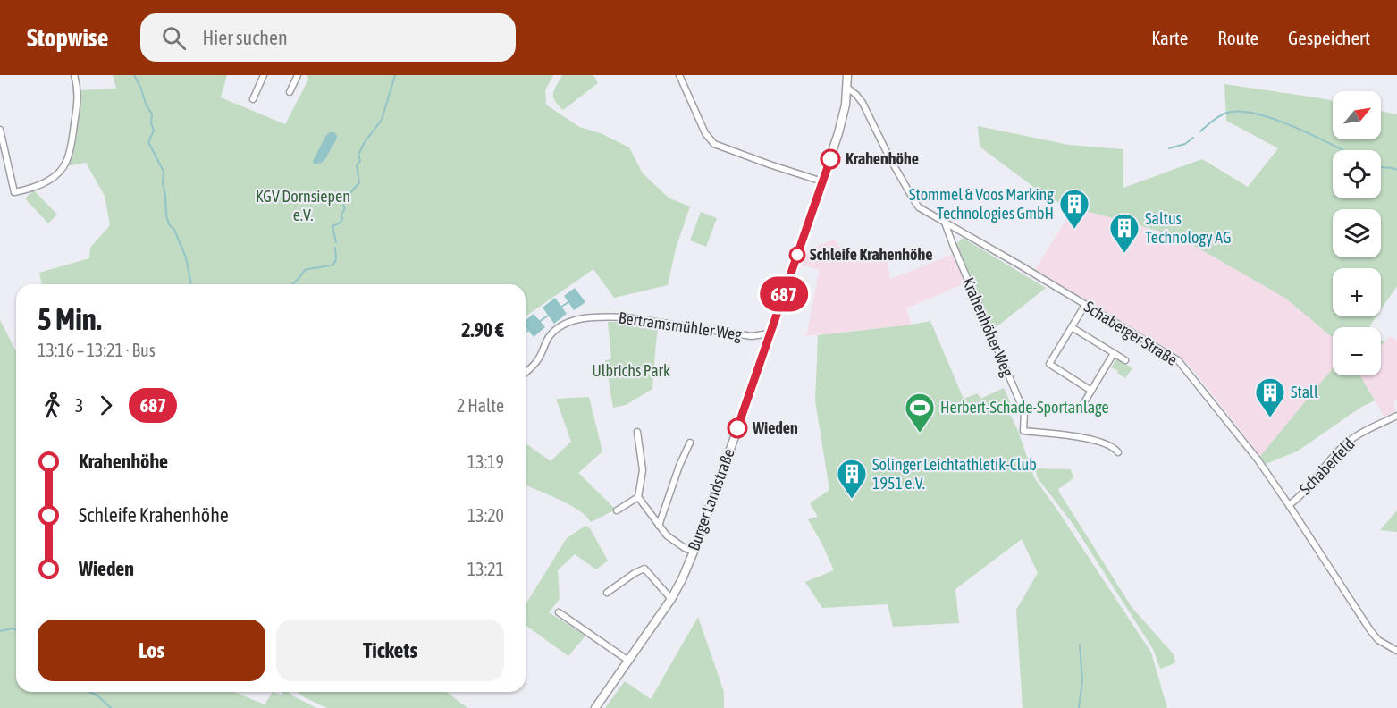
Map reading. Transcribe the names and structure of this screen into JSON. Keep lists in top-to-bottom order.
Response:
{
  "streets": {
    "main road": ["Burger Landstraße"],
    "street": [
      "Bertramsmühler Weg",
      "Krahenhöher Weg",
      "Schaberger Straße",
      "Schaberfeld"
    ]
  },
  "crossings": [
    ["Bertramsmühler Weg", "Burger Landstraße"],
    ["Krahenhöher Weg", "Schaberger Straße"],
    ["Schaberger Straße", "Schaberfeld"],
    ["Schaberger Straße", "Burger Landstraße"]
  ],
  "parks": ["KGV Dornsiepen e.V.", "Ulbrichs Park"],
  "places": {
    "other": ["Krahenhöhe", "Schleife Krahenhöhe", "Wieden"],
    "building": [
      "Stommel & Voos Marking Technologies GmbH",
      "Saltus Technology AG",
      "Stall",
      "Solinger Leichtathletik-Club 1951 e.V."
    ],
    "sports": ["Herbert-Schade-Sportanlage"]
  },
  "lines": ["bus line 687"],
  "north": "top right",
  "page": {
    "header": "Stopwise",
    "search": "Hier suchen",
    "nav": ["Karte", "Route", "Gespeichert"],
    "on_map": "687",
    "map_buttons": ["+", "−"],
    "heading": ["5 Min.", "13:16 – 13:21 · Bus", "2.90 €"],
    "legs": ["3", "687", "2 Halte"],
    "list": [
      {
        "name": "Krahenhöhe",
        "value": "13:19"
      },
      {
        "name": "Schleife Krahenhöhe",
        "value": "13:20"
      },
      {
        "name": "Wieden",
        "value": "13:21"
      }
    ],
    "buttons": ["Los", "Tickets"]
  }
}
